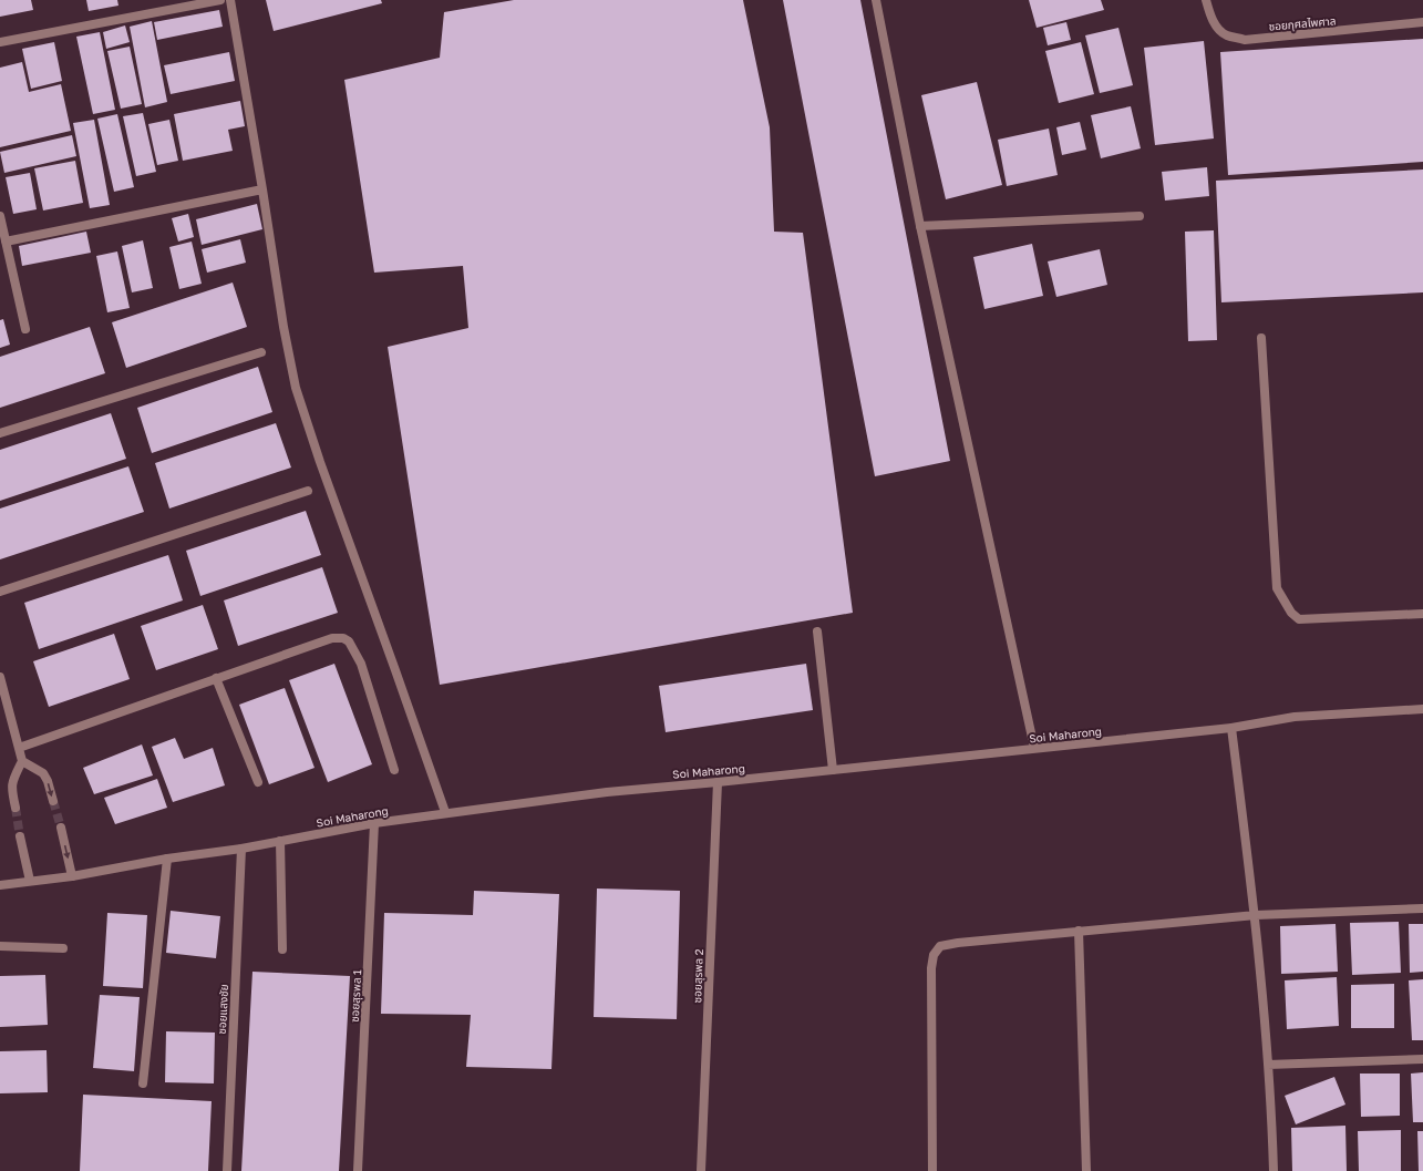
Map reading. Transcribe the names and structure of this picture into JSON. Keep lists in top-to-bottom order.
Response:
{
  "streets": {
    "street": [
      "ซอยกุศลไพศาล",
      "Soi Maharong",
      "ซอยสุรพล 2",
      "ซอยสุรพล 1",
      "ซอยแสงชัย"
    ]
  },
  "crossings": [
    ["Soi Maharong", "ซอยสุรพล 2"],
    ["Soi Maharong", "ซอยสุรพล 1"],
    ["Soi Maharong", "ซอยแสงชัย"]
  ]
}
